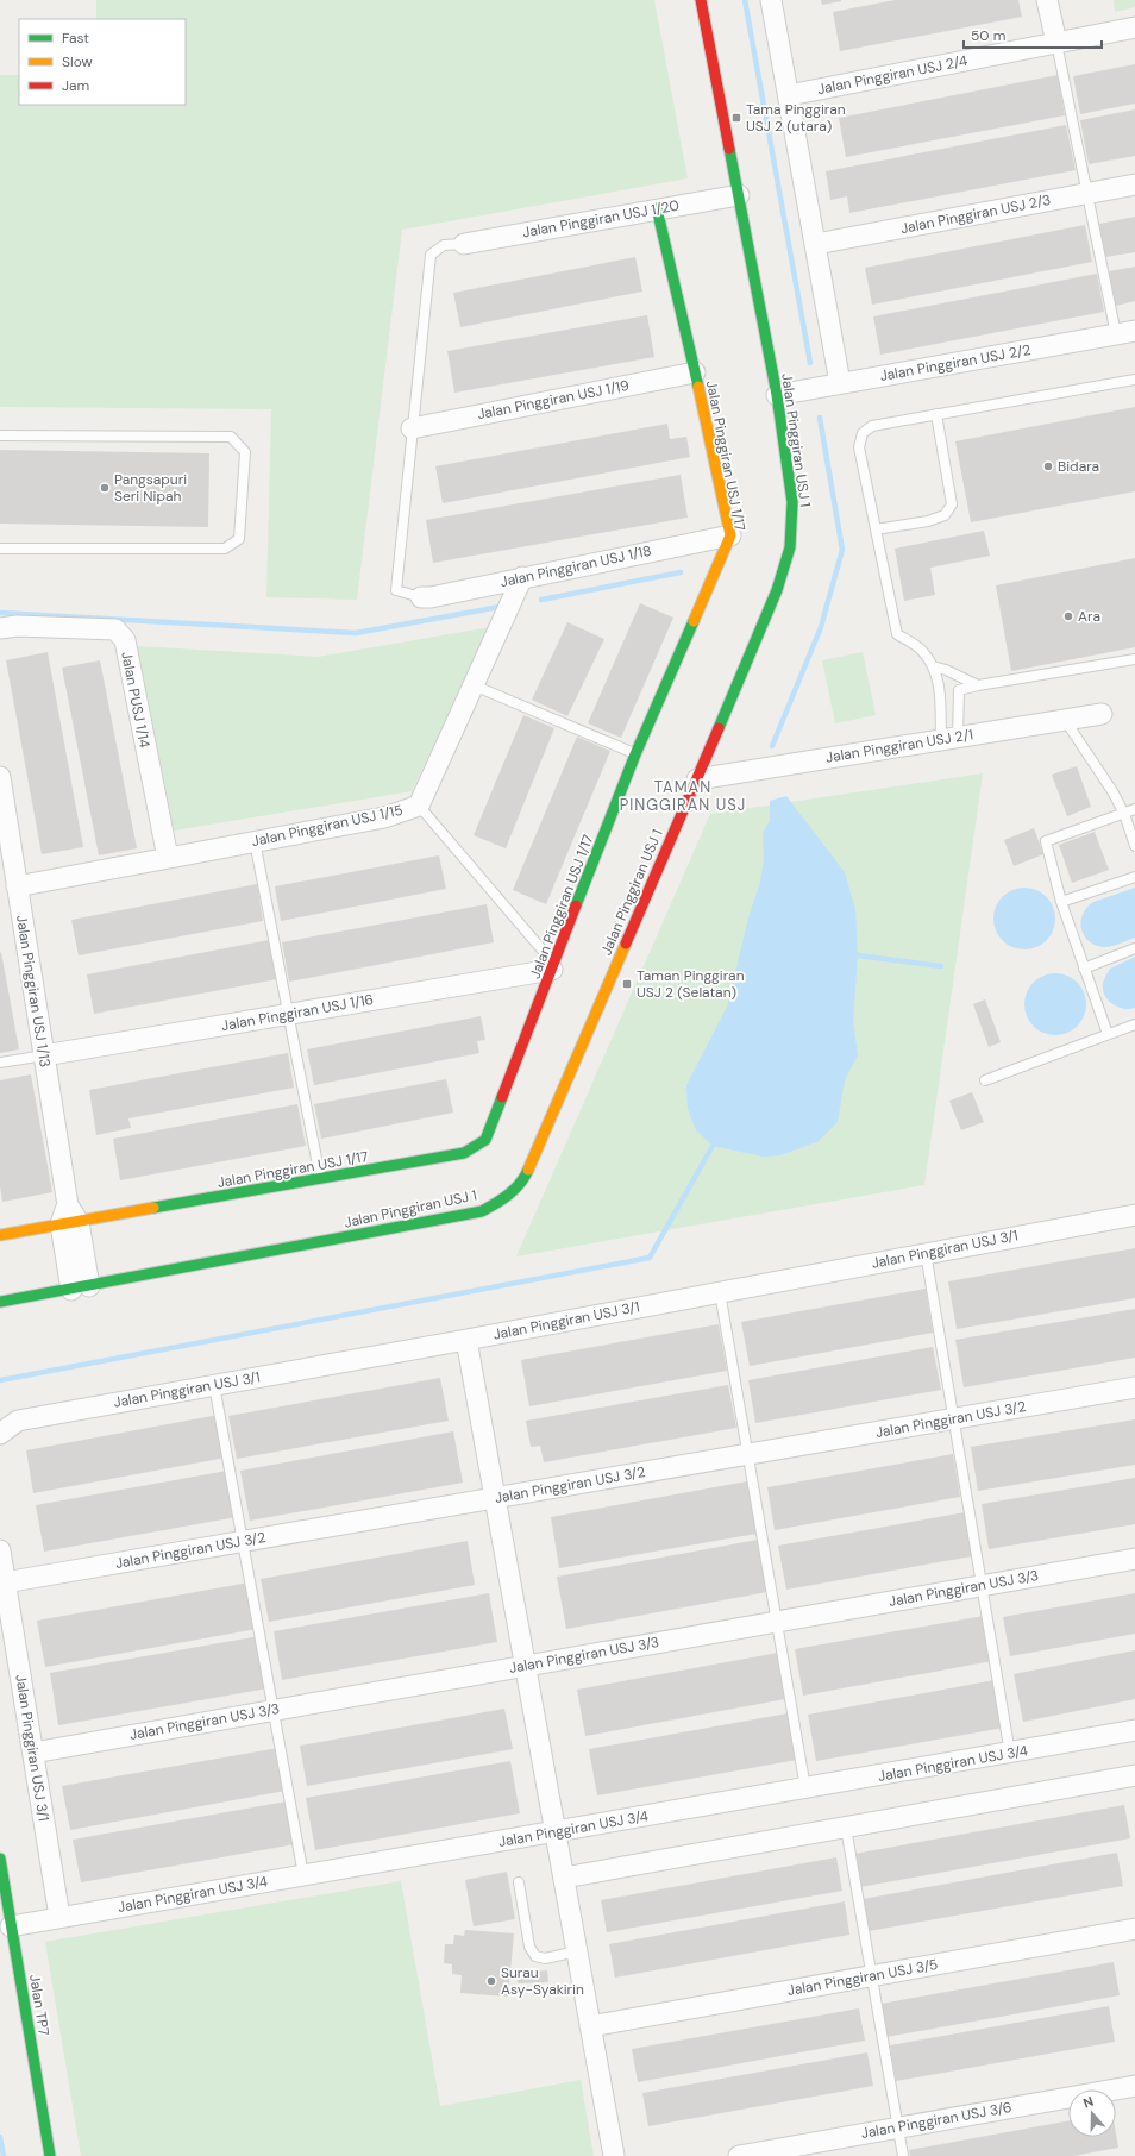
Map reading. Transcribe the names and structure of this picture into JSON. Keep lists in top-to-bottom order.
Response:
{
  "streets": {
    "street": [
      "Jalan Pinggiran USJ 2/4",
      "Jalan Pinggiran USJ 2/3",
      "Jalan Pinggiran USJ 1/20",
      "Jalan Pinggiran USJ 2/2",
      "Jalan Pinggiran USJ 1/19",
      "Jalan Pinggiran USJ 1",
      "Jalan Pinggiran USJ 1/17",
      "Jalan Pinggiran USJ 1/18",
      "Jalan PUSJ 1/14",
      "Jalan Pinggiran USJ 2/1",
      "Jalan Pinggiran USJ 1/15",
      "Jalan Pinggiran USJ 1/13",
      "Jalan Pinggiran USJ 1/16",
      "Jalan Pinggiran USJ 3/1",
      "Jalan Pinggiran USJ 3/2",
      "Jalan Pinggiran USJ 3/3",
      "Jalan Pinggiran USJ 3/4",
      "Jalan Pinggiran USJ 3/5",
      "Jalan TP7",
      "Jalan Pinggiran USJ 3/6"
    ]
  },
  "crossings": [
    ["Jalan Pinggiran USJ 1/20", "Jalan Pinggiran USJ 1"],
    ["Jalan Pinggiran USJ 1/20", "Jalan Pinggiran USJ 1/17"],
    ["Jalan Pinggiran USJ 2/2", "Jalan Pinggiran USJ 1"],
    ["Jalan Pinggiran USJ 1/19", "Jalan Pinggiran USJ 1/17"],
    ["Jalan Pinggiran USJ 1", "Jalan Pinggiran USJ 2/1"],
    ["Jalan Pinggiran USJ 1", "Jalan Pinggiran USJ 1/13"],
    ["Jalan Pinggiran USJ 1/17", "Jalan Pinggiran USJ 1/18"],
    ["Jalan Pinggiran USJ 1/17", "Jalan Pinggiran USJ 1/13"],
    ["Jalan Pinggiran USJ 1/17", "Jalan Pinggiran USJ 1/16"],
    ["Jalan Pinggiran USJ 1/18", "Jalan Pinggiran USJ 1/15"],
    ["Jalan PUSJ 1/14", "Jalan Pinggiran USJ 1/15"],
    ["Jalan Pinggiran USJ 1/15", "Jalan Pinggiran USJ 1/13"],
    ["Jalan Pinggiran USJ 1/13", "Jalan Pinggiran USJ 1/16"],
    ["Jalan Pinggiran USJ 3/1", "Jalan Pinggiran USJ 3/2"],
    ["Jalan Pinggiran USJ 3/1", "Jalan Pinggiran USJ 3/3"],
    ["Jalan Pinggiran USJ 3/1", "Jalan Pinggiran USJ 3/4"],
    ["Jalan Pinggiran USJ 3/4", "Jalan TP7"]
  ],
  "districts": ["TAMAN PINGGIRAN USJ"],
  "places": {
    "transit": ["Tama Pinggiran USJ 2 (utara)", "Taman Pinggiran USJ 2 (Selatan)"],
    "other": [
      "Bidara",
      "Pangsapuri Seri Nipah",
      "Ara",
      "Surau Asy-Syakirin"
    ]
  },
  "legend": ["Fast", "Slow", "Jam"],
  "scale_bar": "50 m",
  "north": "top"
}
